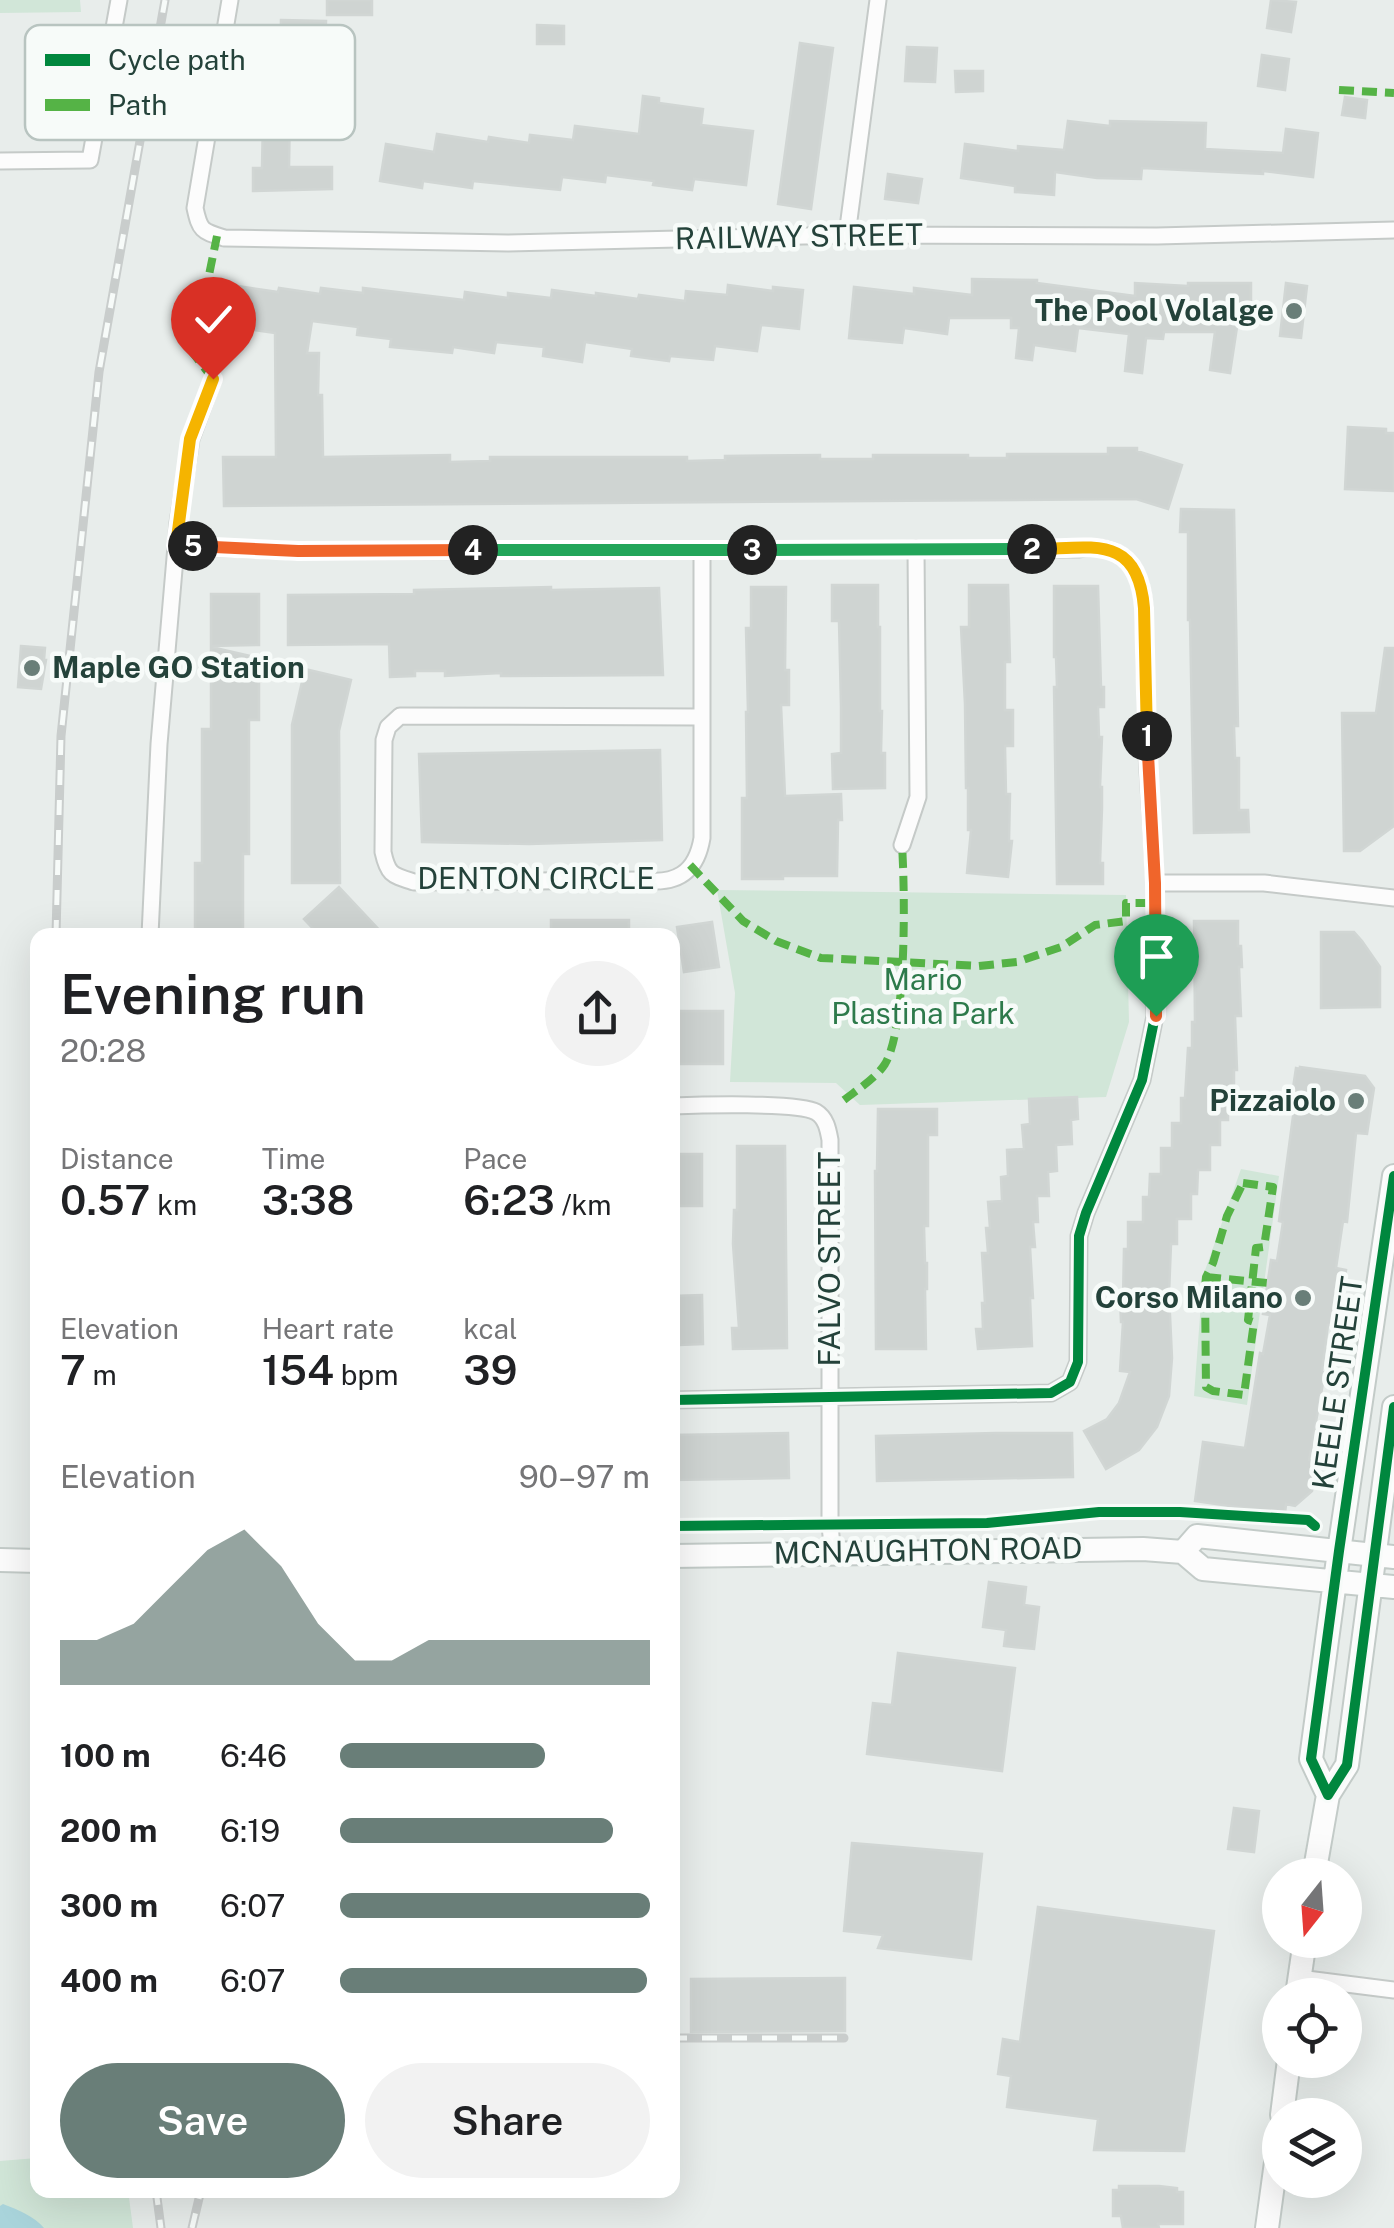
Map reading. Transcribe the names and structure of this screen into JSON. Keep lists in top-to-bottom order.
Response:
{
  "streets": {
    "main road": ["KEELE STREET", "MCNAUGHTON ROAD"],
    "street": ["RAILWAY STREET", "DENTON CIRCLE", "FALVO STREET"]
  },
  "crossings": [
    ["FALVO STREET", "MCNAUGHTON ROAD"],
    ["KEELE STREET", "MCNAUGHTON ROAD"]
  ],
  "parks": ["Mario Plastina Park"],
  "places": [
    "The Pool Volalge",
    "Maple GO Station",
    "Pizzaiolo",
    "Corso Milano"
  ],
  "legend": ["Cycle path", "Path"],
  "north": "bottom",
  "page": {
    "pins": [
      "5",
      "2",
      "3",
      "4",
      "1"
    ],
    "heading": ["Evening run", "20:28"],
    "stats": [
      ["Distance", "0.57 km"],
      ["Time", "3:38"],
      ["Pace", "6:23 /km"],
      ["Elevation", "7 m"],
      ["Heart rate", "154 bpm"],
      ["kcal", "39"]
    ],
    "chart": ["Elevation", "90–97 m"],
    "list": [
      {
        "name": "100 m",
        "note": "6:46"
      },
      {
        "name": "200 m",
        "note": "6:19"
      },
      {
        "name": "300 m",
        "note": "6:07"
      },
      {
        "name": "400 m",
        "note": "6:07"
      }
    ],
    "buttons": ["Save", "Share"]
  }
}
